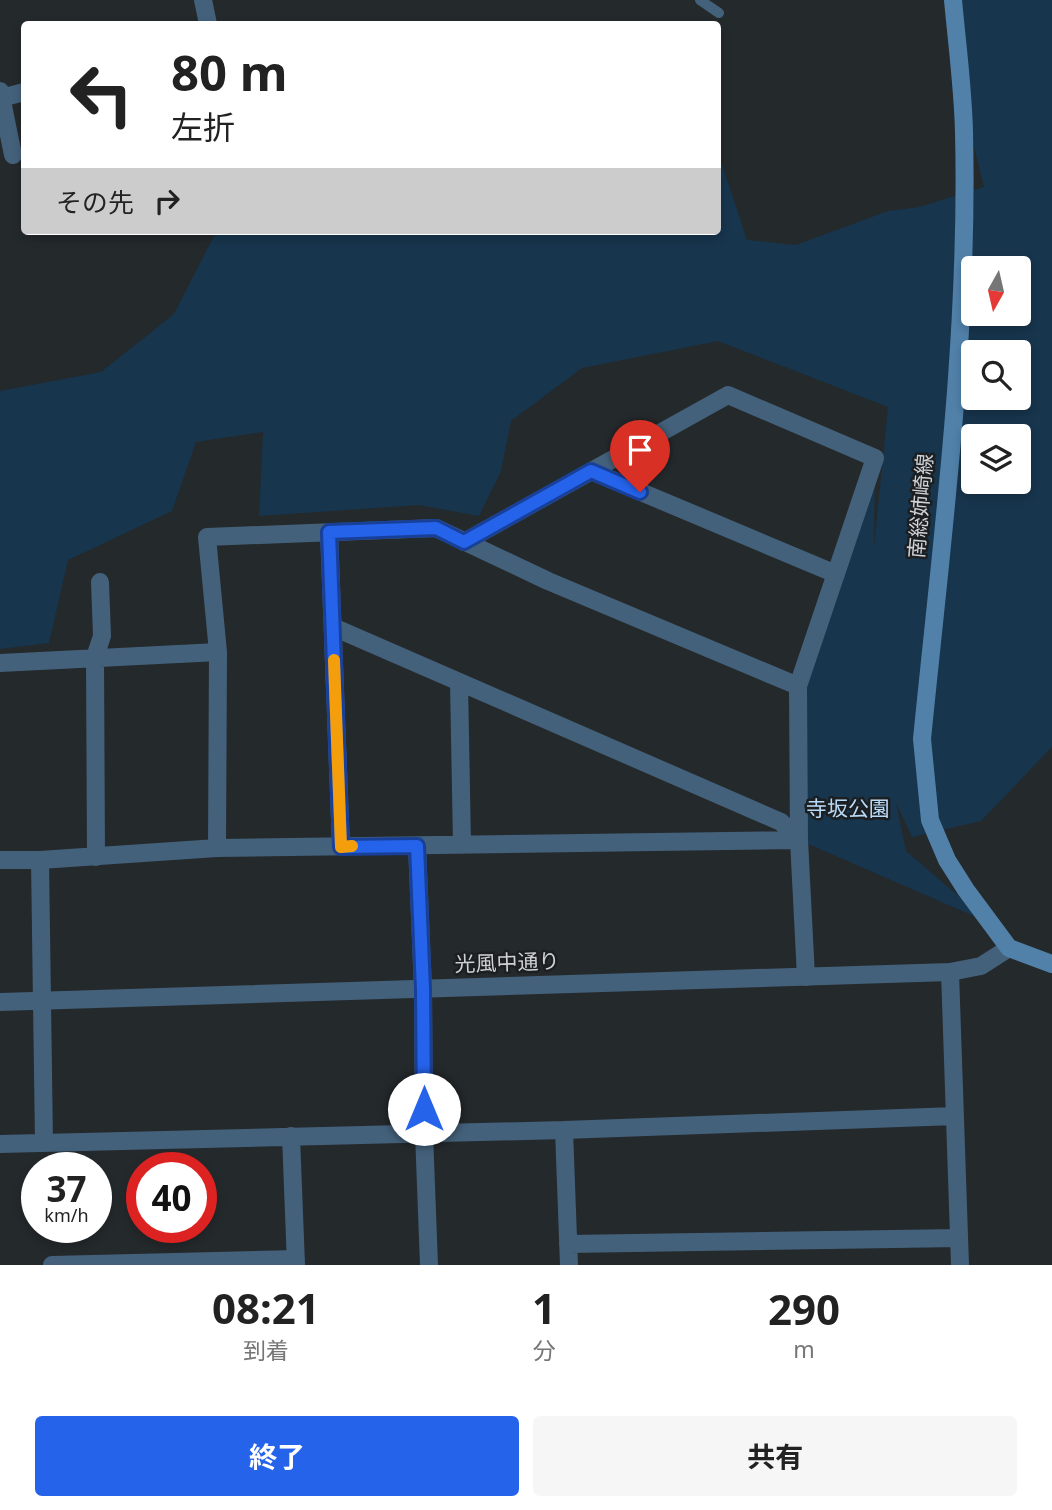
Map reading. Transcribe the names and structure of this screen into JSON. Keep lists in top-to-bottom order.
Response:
{
  "streets": {
    "main road": ["南総姉崎線"],
    "street": ["光風中通り"]
  },
  "crossings": [
    ["南総姉崎線", "光風中通り"]
  ],
  "parks": ["寺坂公園"],
  "north": "bottom",
  "page": {
    "turn": ["80 m", "左折"],
    "then": "その先",
    "speed": "37 km/h",
    "limit": "40",
    "eta": [
      "08:21",
      "到着",
      "1",
      "分",
      "290",
      "m"
    ],
    "buttons": ["終了", "共有"]
  }
}
